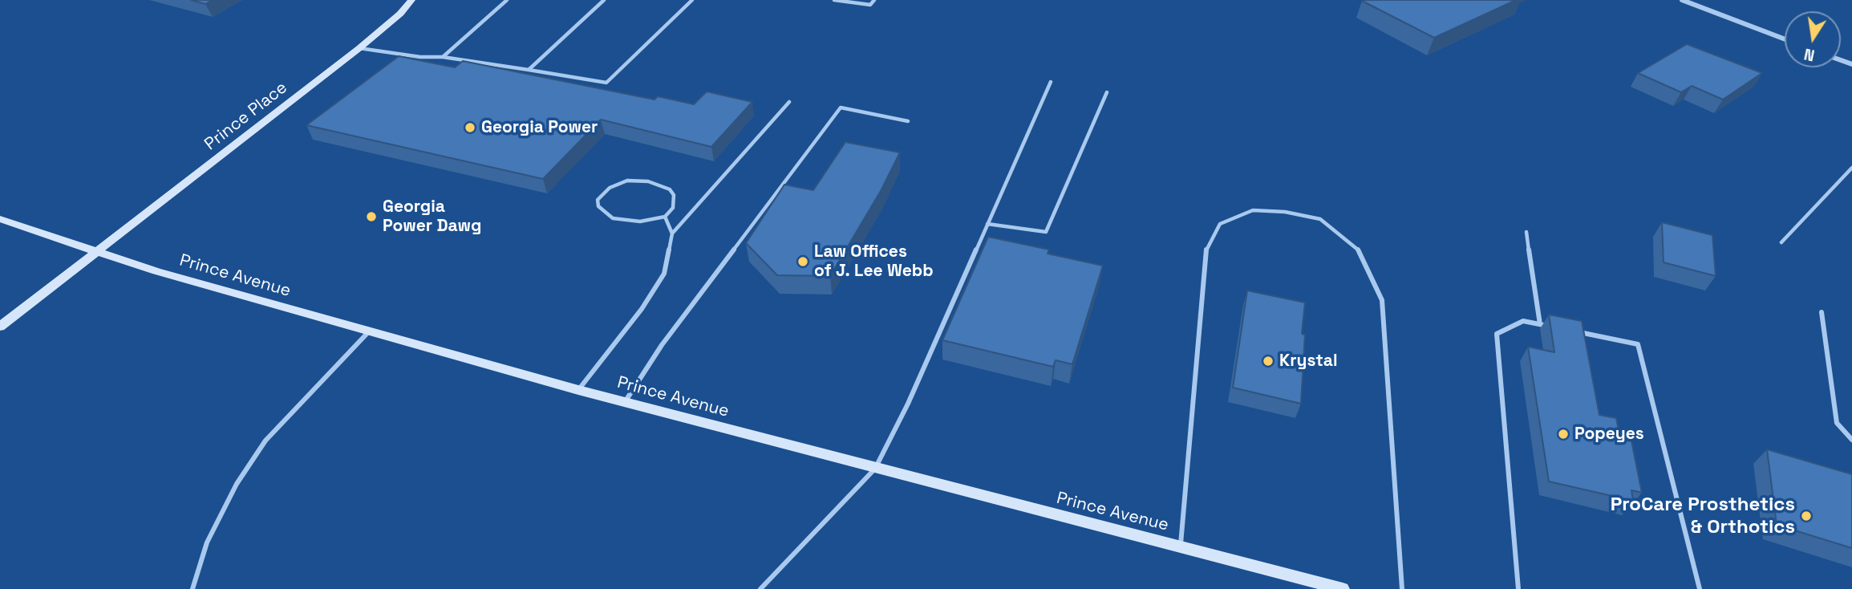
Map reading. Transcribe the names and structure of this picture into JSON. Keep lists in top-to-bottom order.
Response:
{
  "streets": {
    "main road": ["Prince Place", "Prince Avenue"]
  },
  "crossings": [
    ["Prince Place", "Prince Avenue"]
  ],
  "places": [
    "Georgia Power",
    "Georgia Power Dawg",
    "Law Offices of J. Lee Webb",
    "Krystal",
    "Popeyes",
    "ProCare Prosthetics & Orthotics"
  ],
  "north": "bottom"
}
